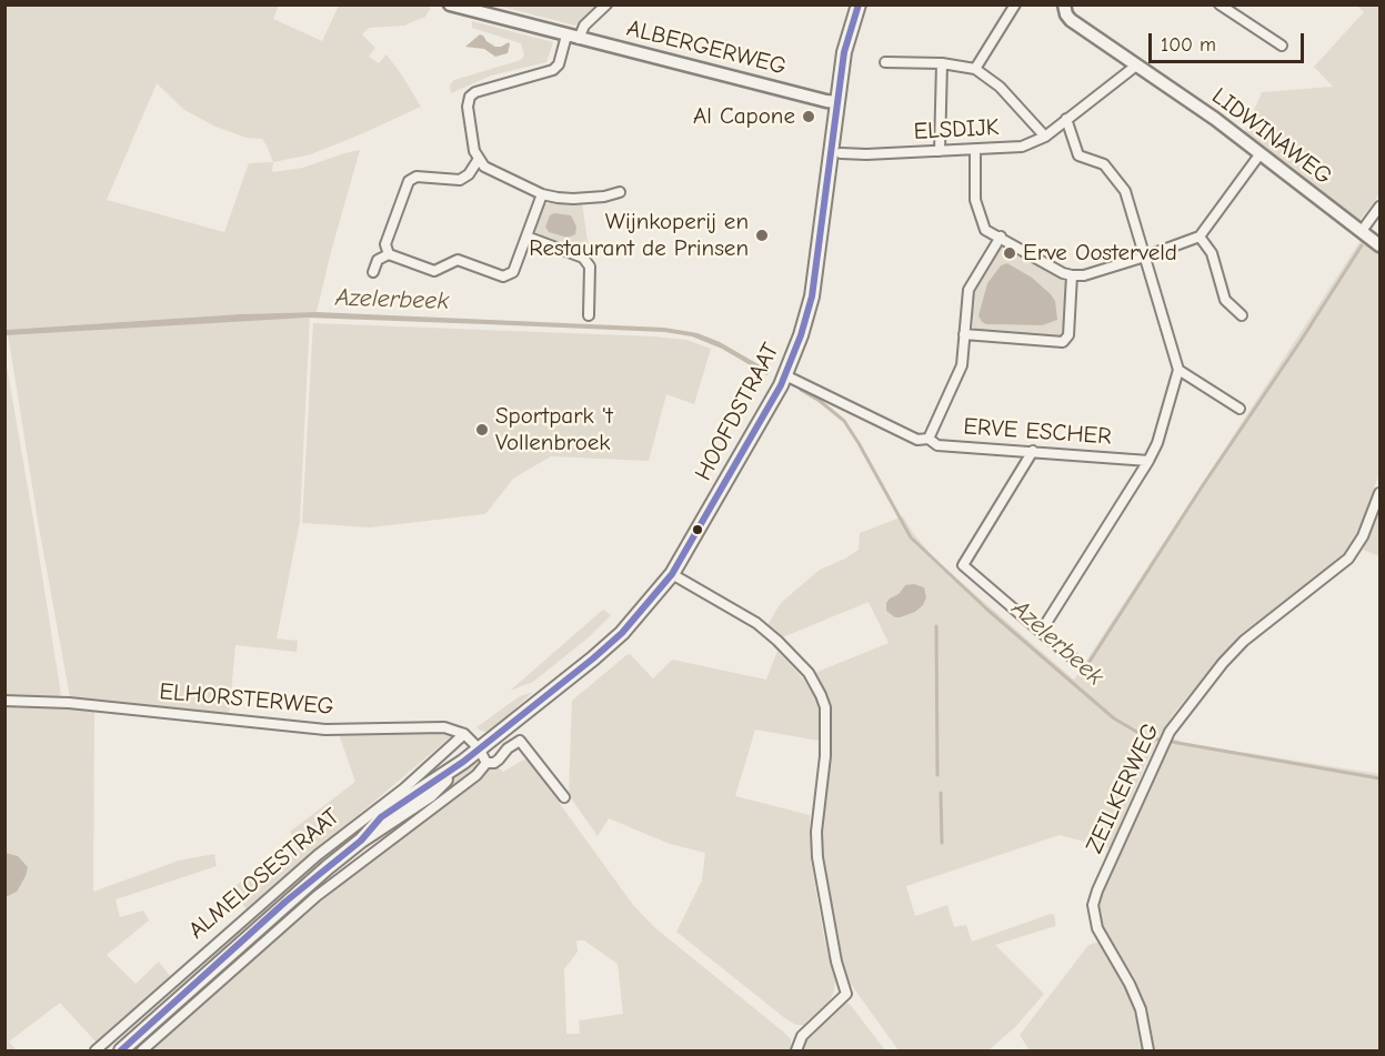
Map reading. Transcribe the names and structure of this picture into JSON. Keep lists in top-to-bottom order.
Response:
{
  "streets": {
    "main road": ["HOOFDSTRAAT", "ALMELOSESTRAAT"],
    "street": [
      "ALBERGERWEG",
      "ELSDIJK",
      "LIDWINAWEG",
      "ERVE ESCHER",
      "ELHORSTERWEG",
      "ZEILKERWEG"
    ]
  },
  "crossings": [
    ["ALBERGERWEG", "HOOFDSTRAAT"],
    ["ELSDIJK", "LIDWINAWEG"],
    ["HOOFDSTRAAT", "ALMELOSESTRAAT"],
    ["ELHORSTERWEG", "ALMELOSESTRAAT"]
  ],
  "water": ["Azelerbeek"],
  "places": [
    "Al Capone",
    "Wijnkoperij en Restaurant de Prinsen",
    "Erve Oosterveld",
    "Sportpark 't Vollenbroek"
  ],
  "scale_bar": "100 m"
}
